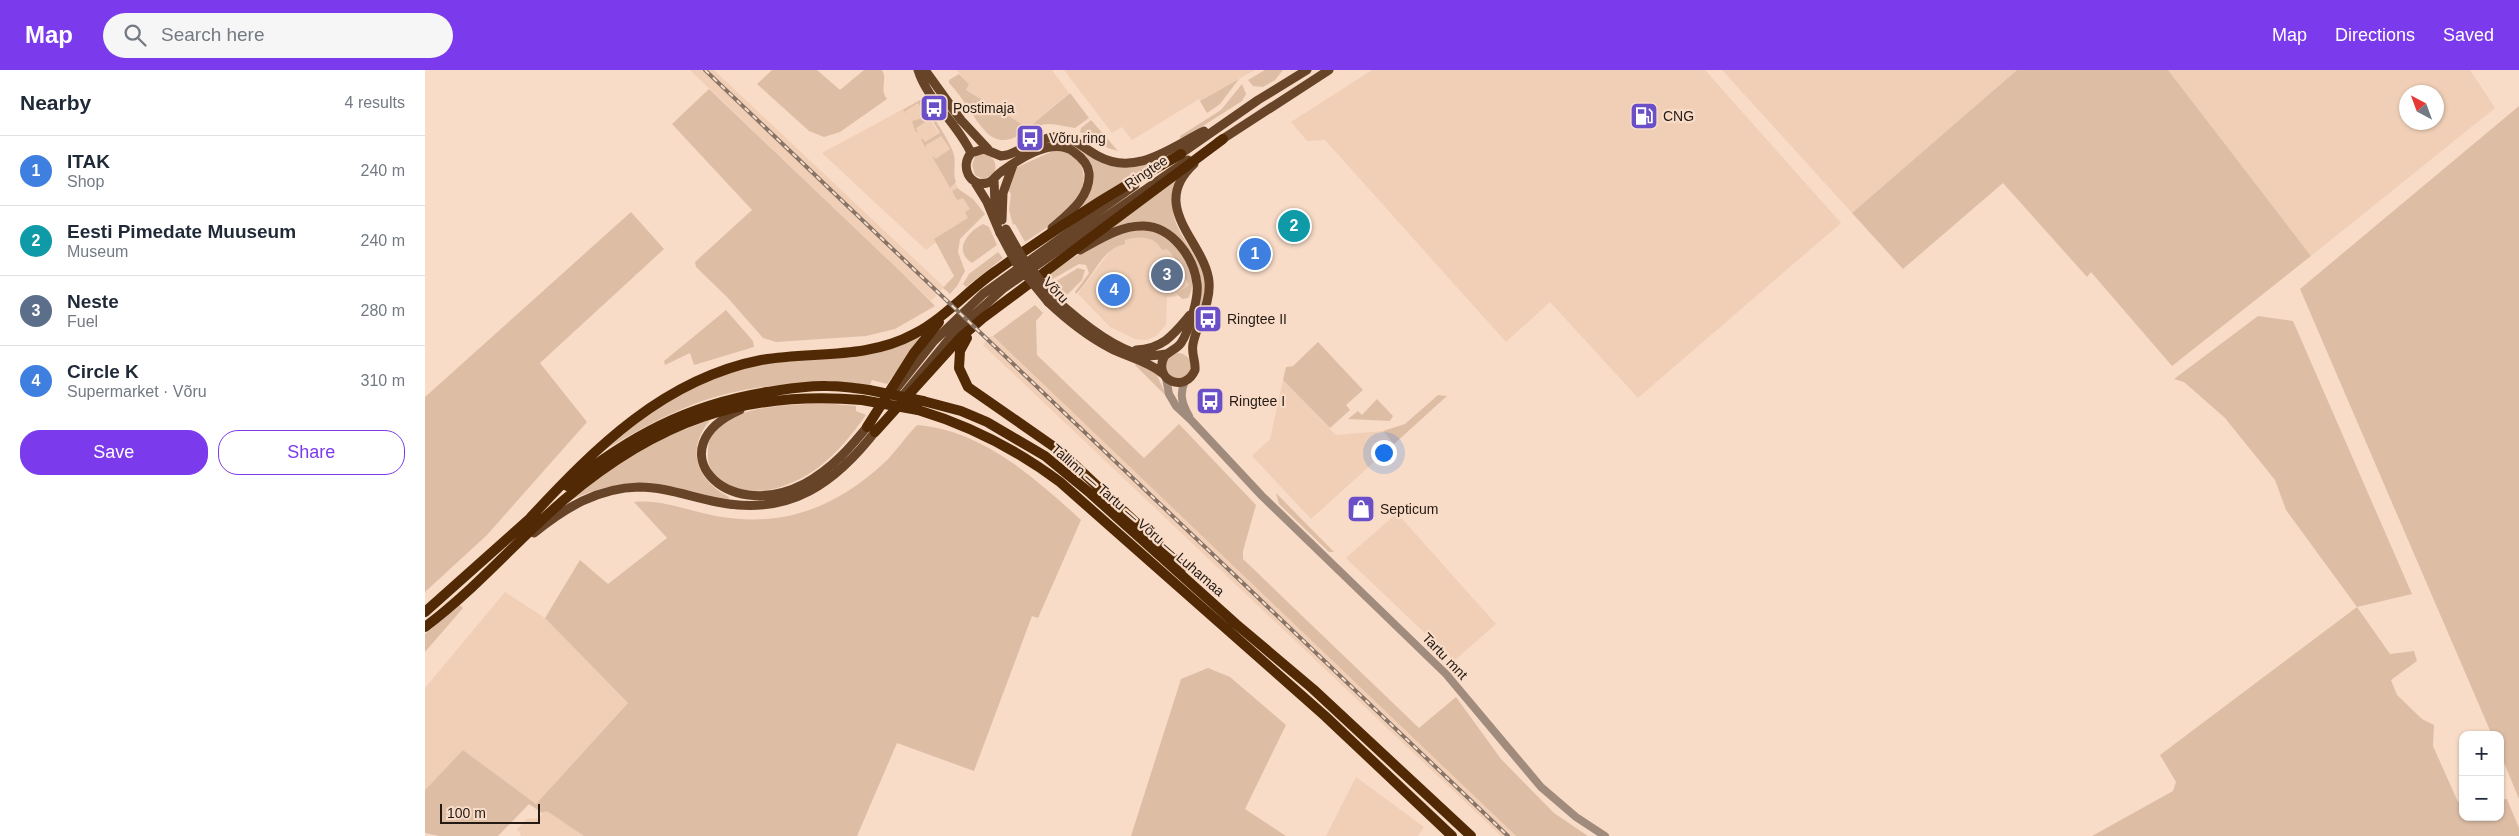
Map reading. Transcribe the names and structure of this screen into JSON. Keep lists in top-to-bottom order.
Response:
{
  "streets": {
    "highway": ["Tallinn — Tartu — Võru — Luhamaa"],
    "main road": ["Ringtee", "Võru"],
    "street": ["Tartu mnt"]
  },
  "places": {
    "bus stop": [
      "Postimaja",
      "Võru ring",
      "Ringtee II",
      "Ringtee I"
    ],
    "fuel station": ["CNG"],
    "shop": ["Septicum"]
  },
  "scale_bar": "100 m",
  "north": "top left",
  "page": {
    "header": "Map",
    "search": "Search here",
    "nav": ["Map", "Directions", "Saved"],
    "heading": ["Nearby", "4 results"],
    "list": [
      {
        "mark": "1",
        "name": "ITAK",
        "note": "Shop",
        "value": "240 m"
      },
      {
        "mark": "2",
        "name": "Eesti Pimedate Muuseum",
        "note": "Museum",
        "value": "240 m"
      },
      {
        "mark": "3",
        "name": "Neste",
        "note": "Fuel",
        "value": "280 m"
      },
      {
        "mark": "4",
        "name": "Circle K",
        "note": "Supermarket · Võru",
        "value": "310 m"
      }
    ],
    "pins": [
      "2",
      "1",
      "3",
      "4"
    ],
    "buttons": ["Save", "Share"],
    "map_buttons": ["+", "−"],
    "scale": "100 m"
  }
}
